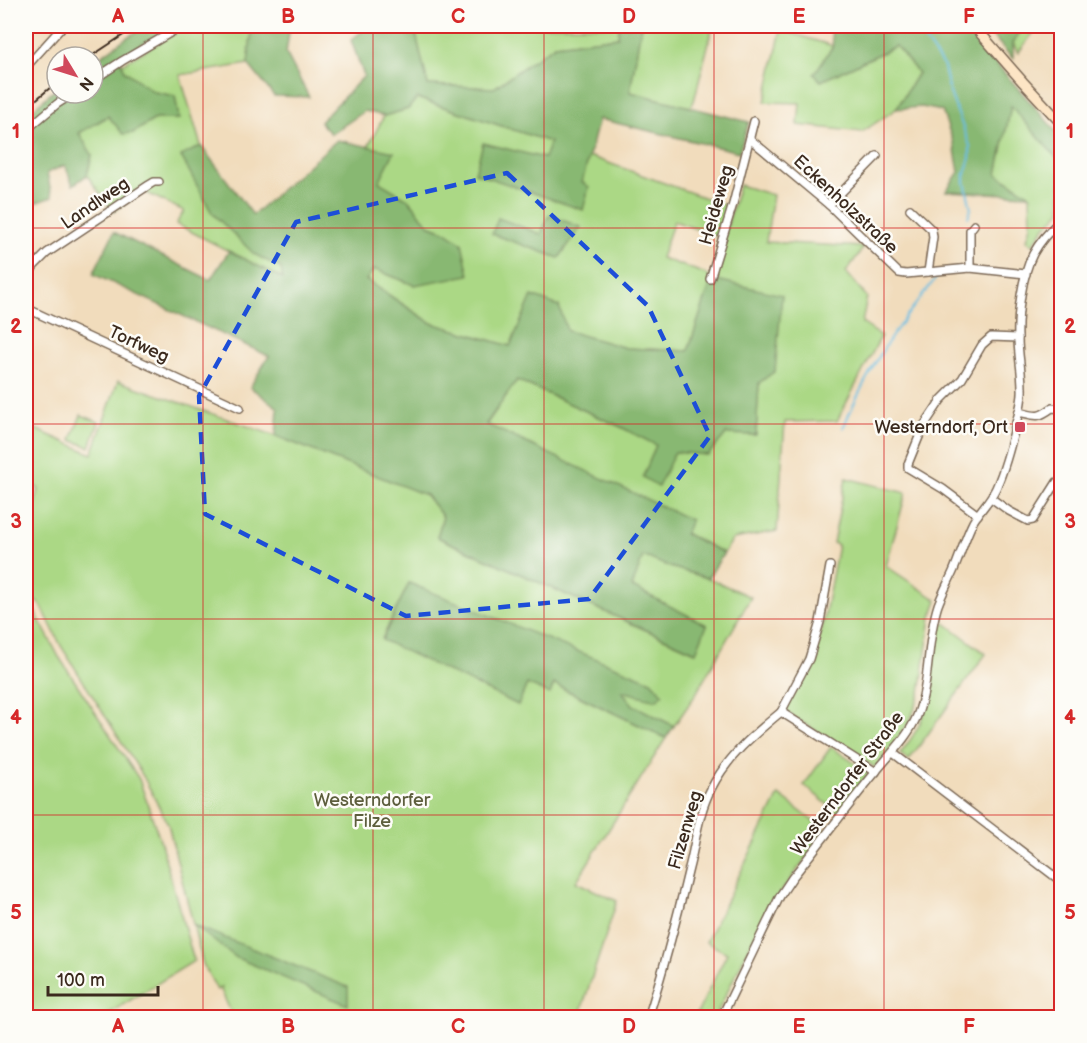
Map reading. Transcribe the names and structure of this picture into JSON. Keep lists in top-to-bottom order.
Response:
{
  "streets": {
    "street": [
      "Landlweg",
      "Eckenholzstraße",
      "Heideweg",
      "Torfweg",
      "Westerndorfer Straße",
      "Filzenweg"
    ]
  },
  "crossings": [
    ["Eckenholzstraße", "Heideweg"],
    ["Eckenholzstraße", "Westerndorfer Straße"]
  ],
  "parks": ["Westerndorfer Filze"],
  "places": {
    "transit": ["Westerndorf, Ort"]
  },
  "scale_bar": "100 m",
  "north": "bottom right",
  "grid": {
    "columns": [
      "A",
      "B",
      "C",
      "D",
      "E",
      "F"
    ],
    "rows": [
      "1",
      "2",
      "3",
      "4",
      "5"
    ]
  }
}
